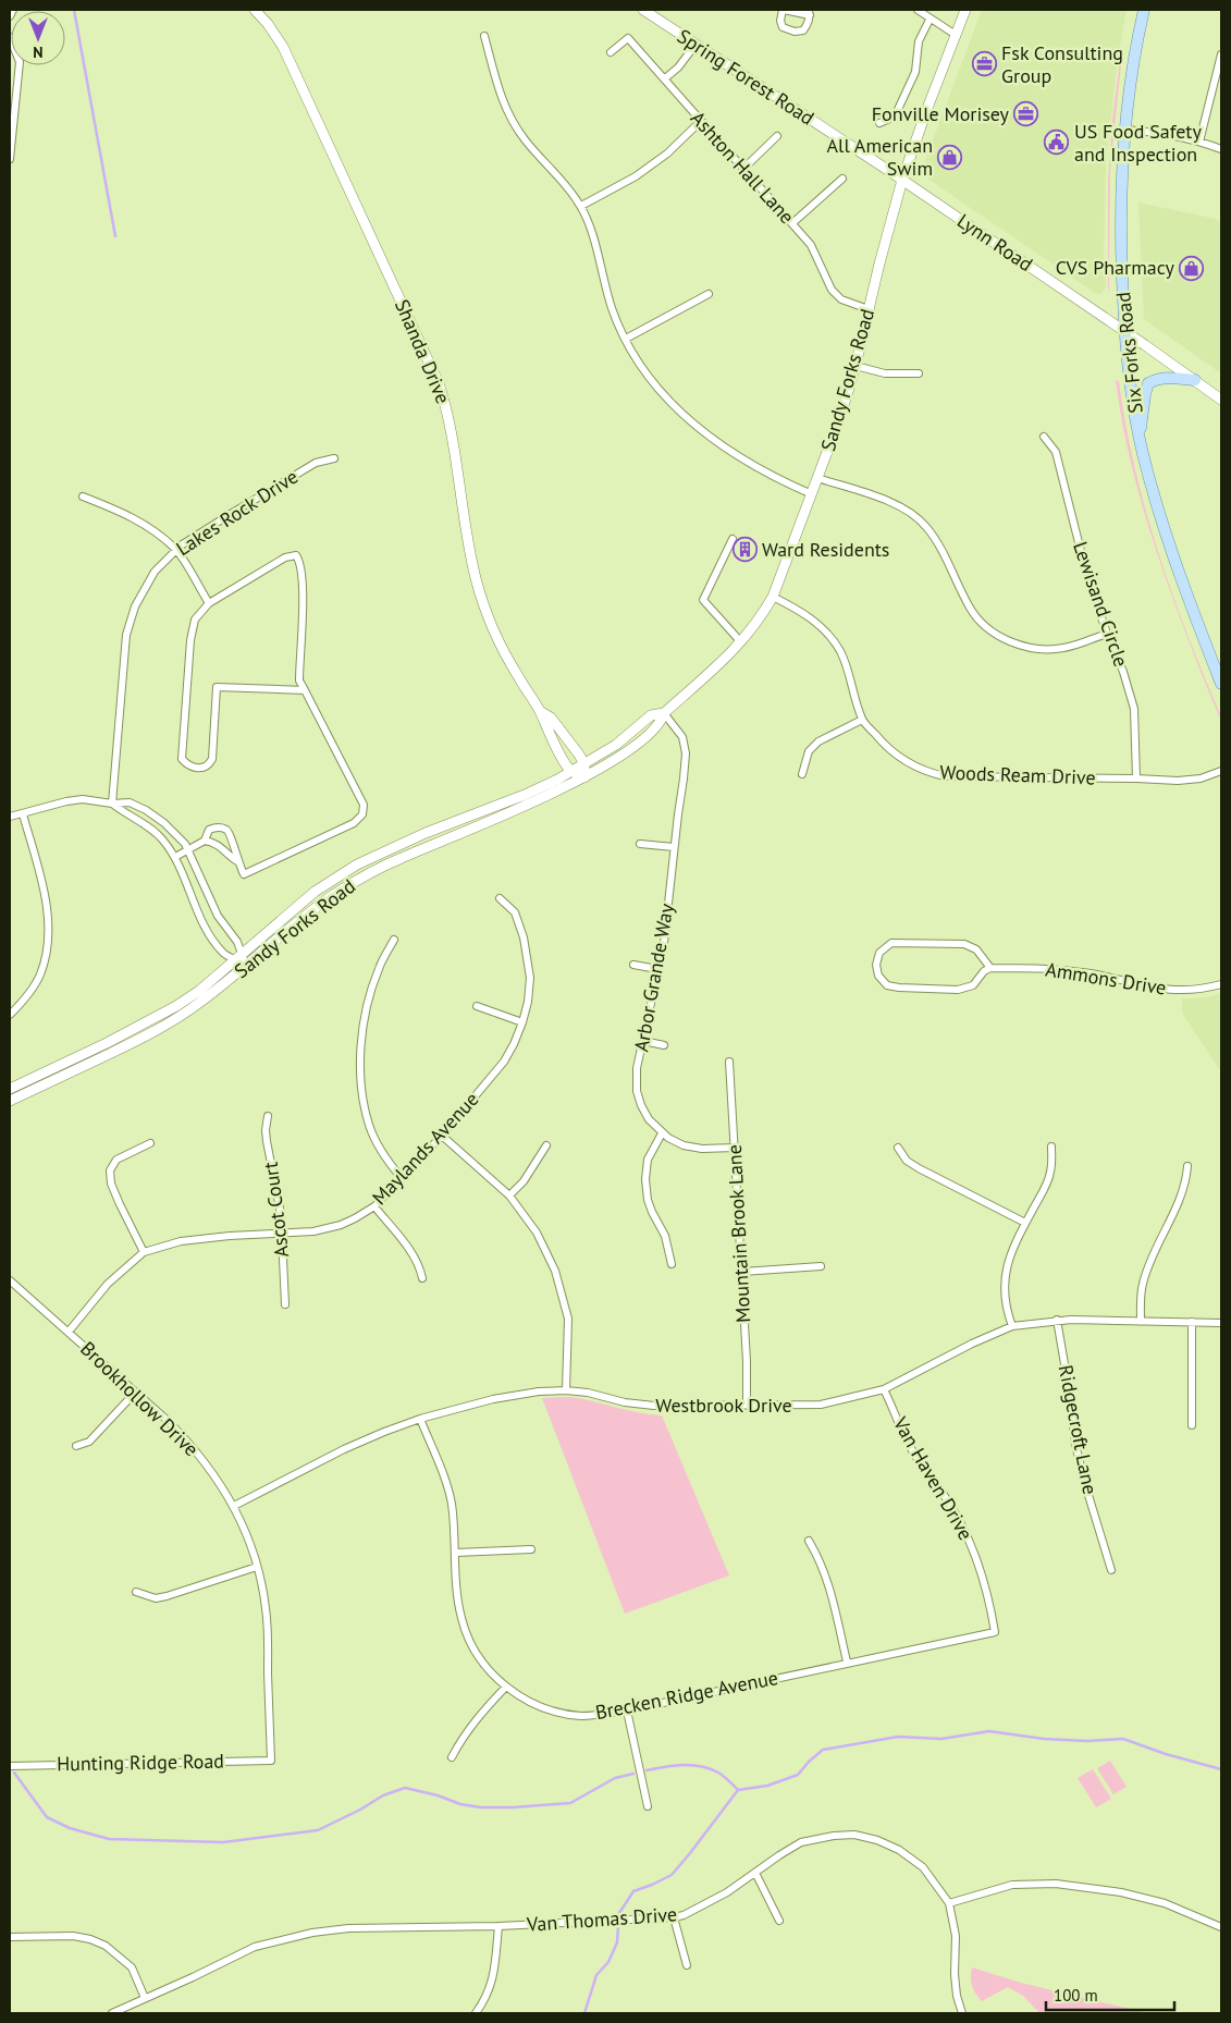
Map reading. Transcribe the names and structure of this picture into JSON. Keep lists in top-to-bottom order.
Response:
{
  "streets": {
    "main road": ["Six Forks Road"],
    "street": [
      "Spring Forest Road",
      "Ashton Hall Lane",
      "Lynn Road",
      "Shanda Drive",
      "Sandy Forks Road",
      "Lakes Rock Drive",
      "Lewisand Circle",
      "Woods Ream Drive",
      "Arbor Grande Way",
      "Ammons Drive",
      "Maylands Avenue",
      "Ascot Court",
      "Mountain Brook Lane",
      "Brookhollow Drive",
      "Westbrook Drive",
      "Ridgecroft Lane",
      "Van Haven Drive",
      "Brecken Ridge Avenue",
      "Hunting Ridge Road",
      "Van Thomas Drive"
    ]
  },
  "crossings": [
    ["Spring Forest Road", "Lynn Road"],
    ["Spring Forest Road", "Sandy Forks Road"],
    ["Ashton Hall Lane", "Sandy Forks Road"],
    ["Lynn Road", "Six Forks Road"],
    ["Lynn Road", "Sandy Forks Road"],
    ["Shanda Drive", "Sandy Forks Road"],
    ["Sandy Forks Road", "Woods Ream Drive"],
    ["Sandy Forks Road", "Arbor Grande Way"],
    ["Lewisand Circle", "Woods Ream Drive"],
    ["Arbor Grande Way", "Mountain Brook Lane"],
    ["Maylands Avenue", "Ascot Court"],
    ["Maylands Avenue", "Brookhollow Drive"],
    ["Mountain Brook Lane", "Westbrook Drive"],
    ["Brookhollow Drive", "Westbrook Drive"],
    ["Brookhollow Drive", "Hunting Ridge Road"],
    ["Westbrook Drive", "Ridgecroft Lane"],
    ["Westbrook Drive", "Van Haven Drive"],
    ["Westbrook Drive", "Brecken Ridge Avenue"],
    ["Van Haven Drive", "Brecken Ridge Avenue"]
  ],
  "places": {
    "office": ["Fsk Consulting Group", "Fonville Morisey"],
    "public building": ["US Food Safety and Inspection"],
    "shop": ["All American Swim", "CVS Pharmacy"],
    "building": ["Ward Residents"]
  },
  "scale_bar": "100 m",
  "north": "bottom"
}
